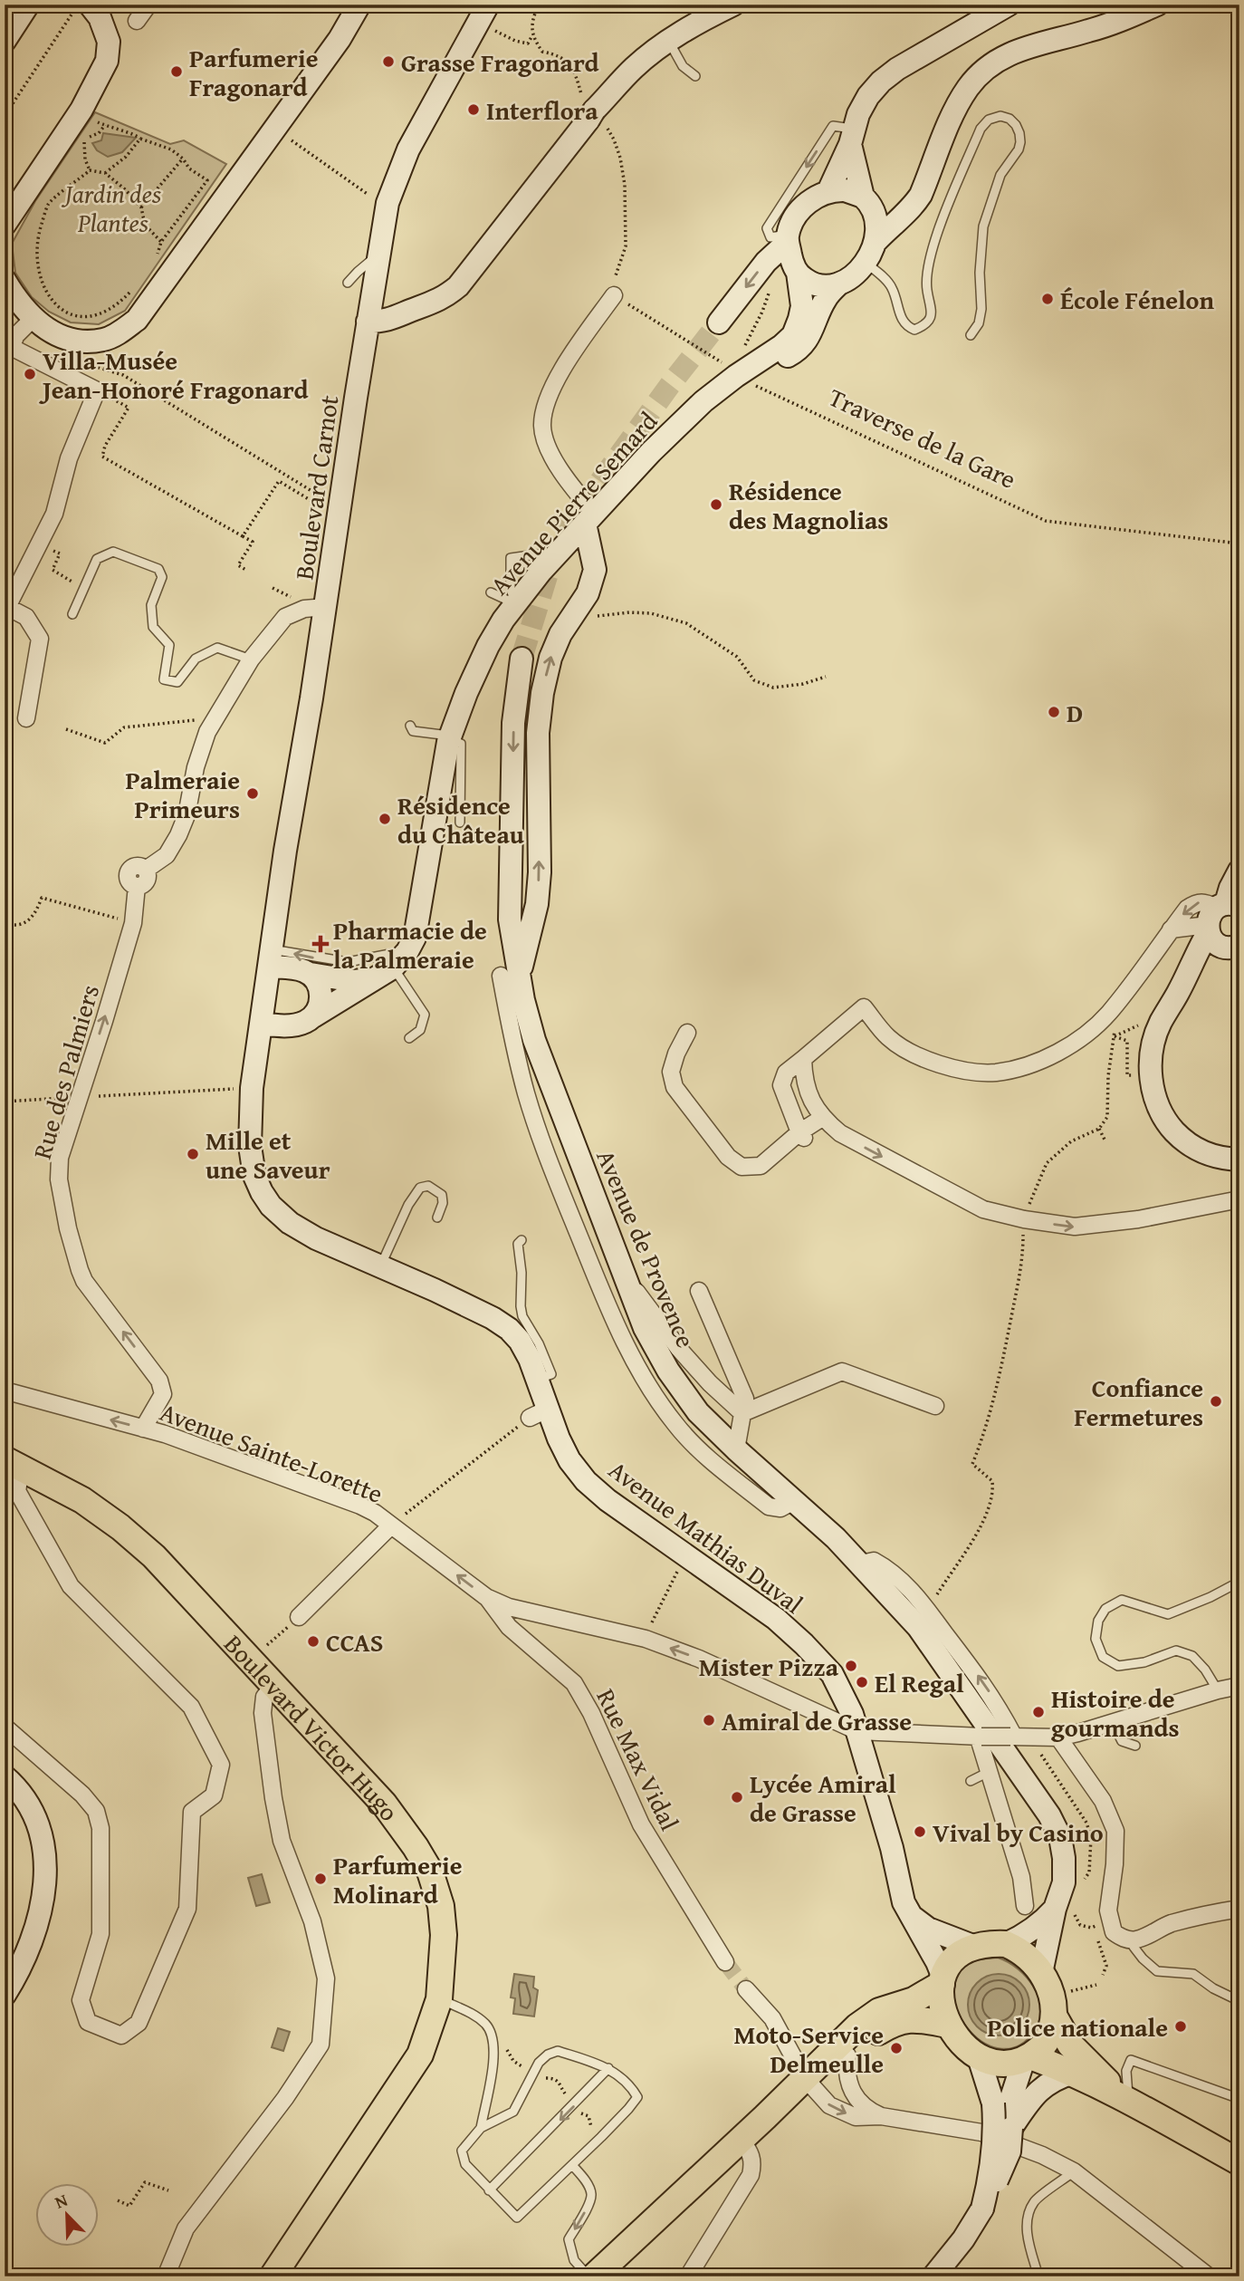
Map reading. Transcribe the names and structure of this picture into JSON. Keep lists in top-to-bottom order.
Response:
{
  "streets": {
    "main road": [
      "Boulevard Carnot",
      "Avenue Pierre Semard",
      "Avenue de Provence",
      "Avenue Mathias Duval",
      "Boulevard Victor Hugo"
    ],
    "street": ["Rue des Palmiers", "Avenue Sainte-Lorette", "Rue Max Vidal"],
    "path": ["Traverse de la Gare"]
  },
  "crossings": [
    ["Traverse de la Gare", "Avenue Pierre Semard"],
    ["Boulevard Carnot", "Avenue Mathias Duval"],
    ["Avenue Pierre Semard", "Avenue de Provence"],
    ["Rue des Palmiers", "Avenue Sainte-Lorette"],
    ["Avenue Sainte-Lorette", "Avenue Mathias Duval"],
    ["Avenue Sainte-Lorette", "Rue Max Vidal"]
  ],
  "one_way": ["Rue des Palmiers", "Avenue Sainte-Lorette"],
  "parks": ["Jardin des Plantes"],
  "places": {
    "other": [
      "Grasse Fragonard",
      "Parfumerie Fragonard",
      "Interflora",
      "École Fénelon",
      "Villa-Musée Jean-Honoré Fragonard",
      "Résidence des Magnolias",
      "D",
      "Palmeraie Primeurs",
      "Résidence du Château",
      "Mille et une Saveur",
      "Confiance Fermetures",
      "CCAS",
      "Mister Pizza",
      "El Regal",
      "Histoire de gourmands",
      "Amiral de Grasse",
      "Lycée Amiral de Grasse",
      "Vival by Casino",
      "Parfumerie Molinard",
      "Police nationale",
      "Moto-Service Delmeulle"
    ],
    "health": ["Pharmacie de la Palmeraie"]
  },
  "north": "top left"
}
